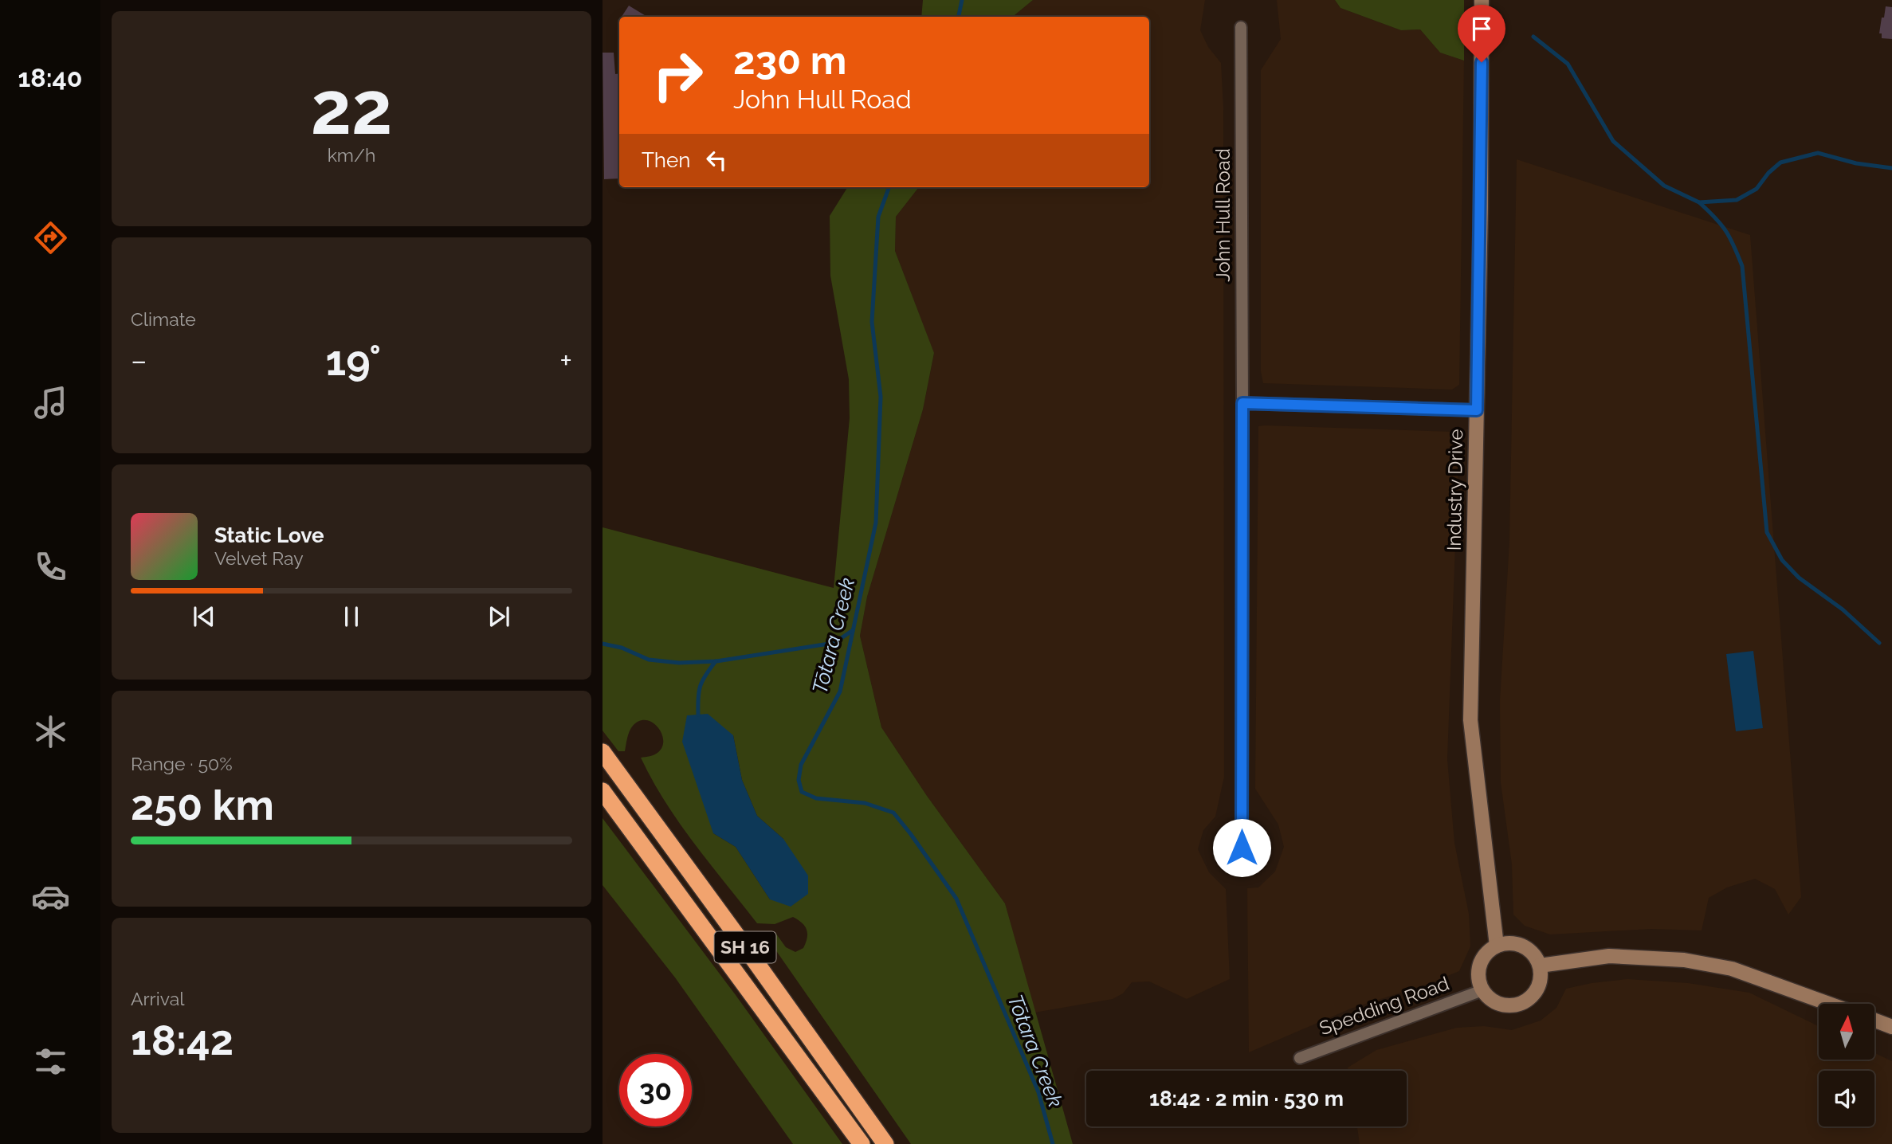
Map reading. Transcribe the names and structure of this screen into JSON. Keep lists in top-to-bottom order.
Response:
{
  "streets": {
    "highway": ["SH 16"],
    "street": ["John Hull Road", "Industry Drive", "Spedding Road"]
  },
  "crossings": [
    ["Industry Drive", "Spedding Road"]
  ],
  "water": ["Tōtara Creek"],
  "north": "top",
  "page": {
    "tabs": "18:40",
    "tile": [
      ["22", "km/h"],
      "Climate",
      ["Range · 50%", "250 km"],
      ["Arrival", "18:42"]
    ],
    "turn": ["230 m", "John Hull Road"],
    "then": "Then",
    "heat": ["−", "19°", "+"],
    "song": ["Static Love", "Velvet Ray"],
    "limit": "30",
    "trip": "18:42 · 2 min · 530 m"
  }
}
